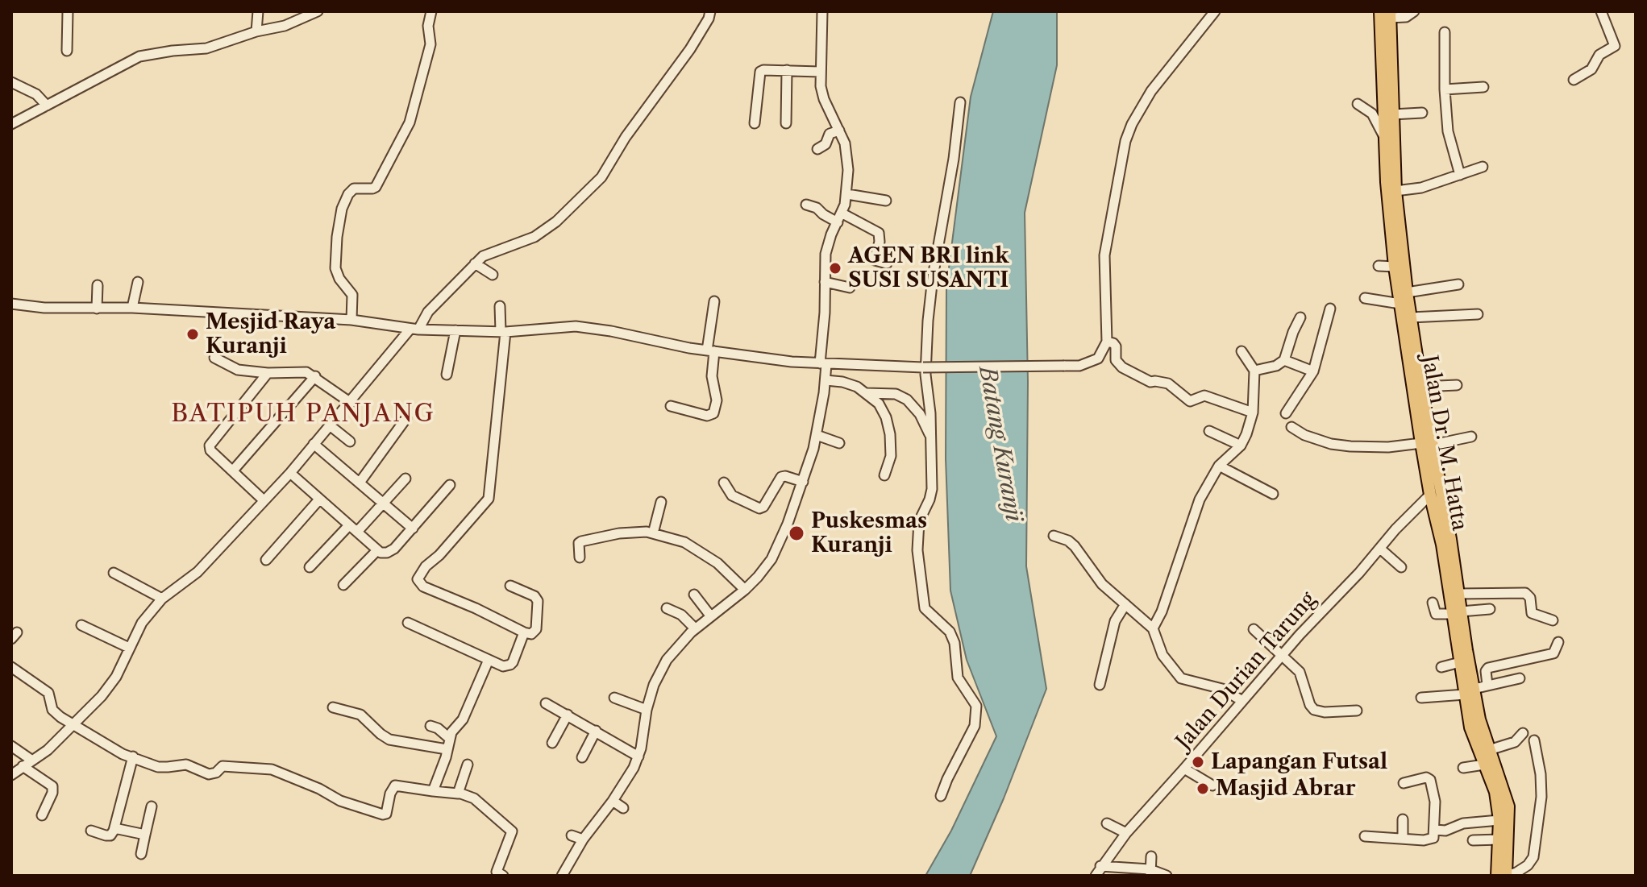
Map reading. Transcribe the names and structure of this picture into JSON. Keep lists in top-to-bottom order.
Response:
{
  "streets": {
    "main road": ["Jalan Dr. M. Hatta"],
    "street": ["Jalan Durian Tarung"]
  },
  "crossings": [
    ["Jalan Dr. M. Hatta", "Jalan Durian Tarung"]
  ],
  "districts": ["BATIPUH PANJANG"],
  "water": ["Batang Kuranji"],
  "places": [
    "AGEN BRI link SUSI SUSANTI",
    "Mesjid Raya Kuranji",
    "Puskesmas Kuranji",
    "Lapangan Futsal",
    "Masjid Abrar"
  ]
}
